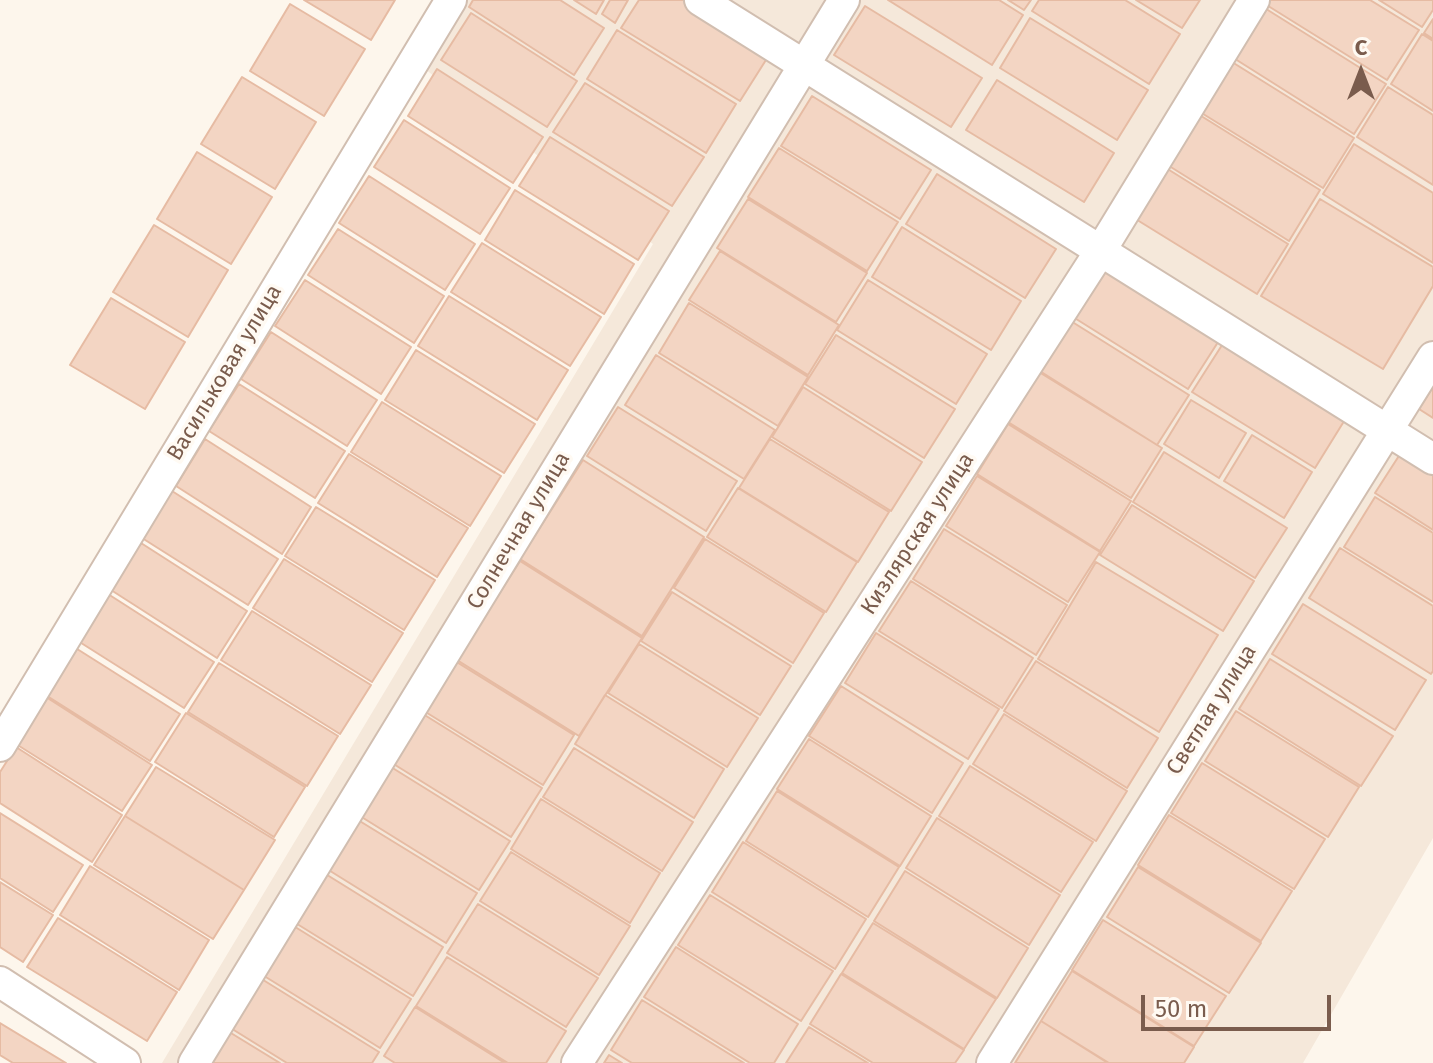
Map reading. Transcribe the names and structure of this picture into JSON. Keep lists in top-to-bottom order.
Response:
{
  "streets": {
    "street": [
      "Васильковая улица",
      "Солнечная улица",
      "Кизлярская улица",
      "Светлая улица"
    ]
  },
  "scale_bar": "50 m",
  "north": "top"
}
